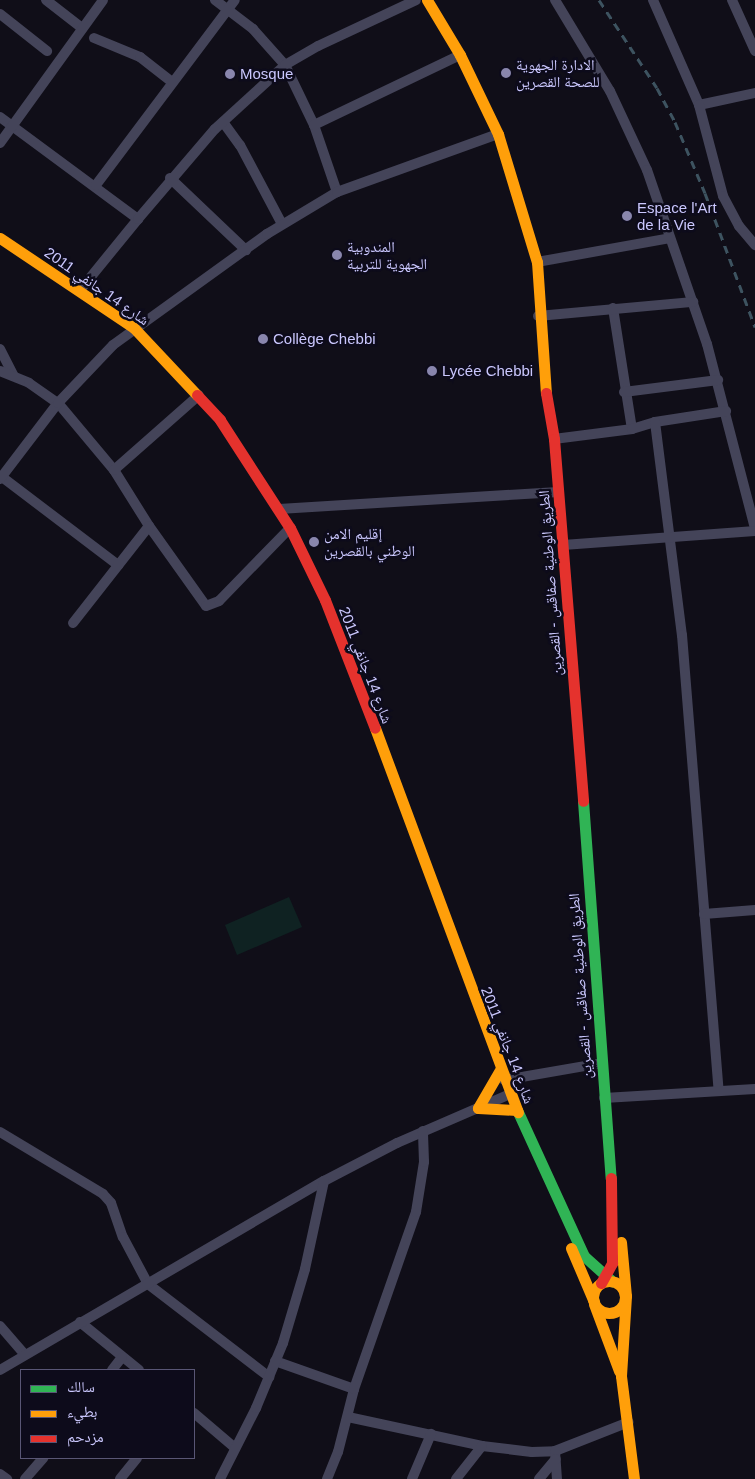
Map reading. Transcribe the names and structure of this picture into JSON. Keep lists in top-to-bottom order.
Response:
{
  "streets": {
    "main road": ["شارع 14 جانفي 2011", "الطريق الوطنية صفاقس - القصرين"]
  },
  "crossings": [
    ["شارع 14 جانفي 2011", "الطريق الوطنية صفاقس - القصرين"]
  ],
  "places": [
    "الادارة الجهوية للصحة القصرين",
    "Mosque",
    "Espace l'Art de la Vie",
    "المندوبية الجهوية للتربية",
    "Collège Chebbi",
    "Lycée Chebbi",
    "إقليم الامن الوطني بالقصرين"
  ],
  "legend": ["سالك", "بطيء", "مزدحم"]
}
